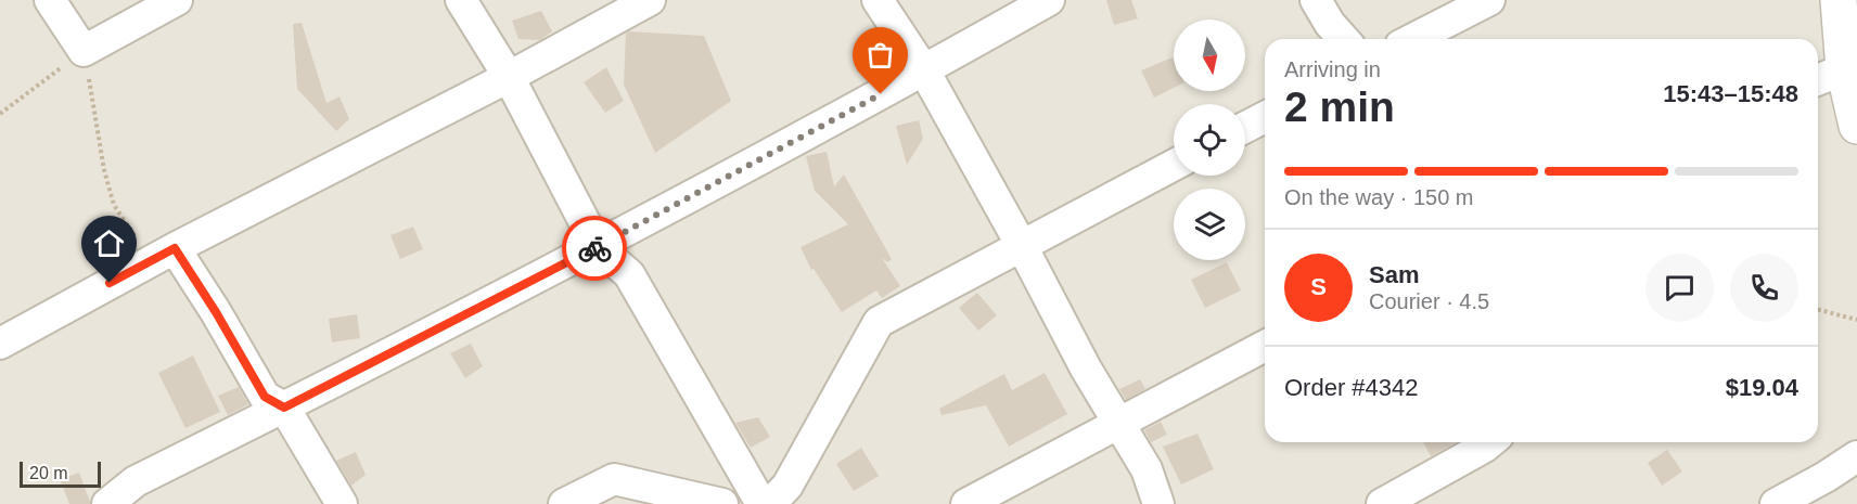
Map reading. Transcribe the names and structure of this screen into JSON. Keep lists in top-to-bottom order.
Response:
{
  "scale_bar": "20 m",
  "north": "bottom",
  "page": {
    "heading": ["2 min", "Arriving in", "15:43–15:48"],
    "panel": [
      "Sam",
      "Courier · 4.5",
      "Order #4342",
      "$19.04"
    ],
    "bar": "On the way · 150 m",
    "round": "S",
    "scale": "20 m"
  }
}
